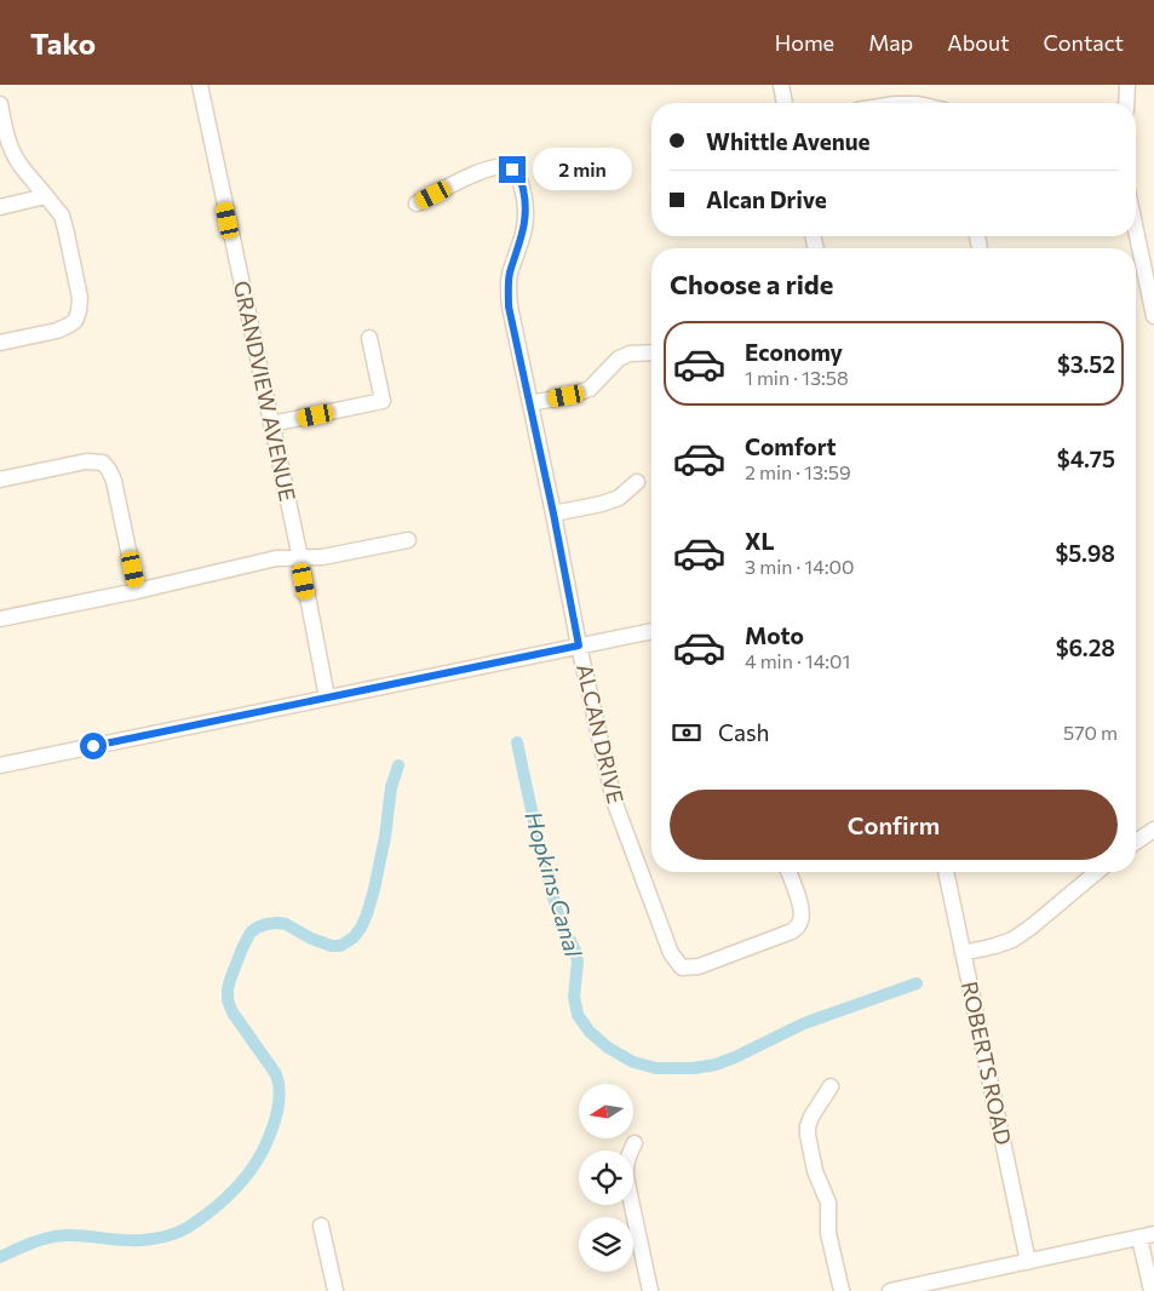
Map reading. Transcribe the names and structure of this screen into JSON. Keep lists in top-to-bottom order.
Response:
{
  "streets": {
    "street": ["GRANDVIEW AVENUE", "ALCAN DRIVE", "ROBERTS ROAD"]
  },
  "water": ["Hopkins Canal"],
  "north": "left",
  "page": {
    "header": "Tako",
    "nav": [
      "Home",
      "Map",
      "About",
      "Contact"
    ],
    "banner": ["Whittle Avenue", "Alcan Drive"],
    "bubble": "2 min",
    "heading": "Choose a ride",
    "list": [
      {
        "name": "Economy",
        "note": "1 min · 13:58",
        "value": "$3.52"
      },
      {
        "name": "Comfort",
        "note": "2 min · 13:59",
        "value": "$4.75"
      },
      {
        "name": "XL",
        "note": "3 min · 14:00",
        "value": "$5.98"
      },
      {
        "name": "Moto",
        "note": "4 min · 14:01",
        "value": "$6.28"
      }
    ],
    "pay": ["Cash", "570 m"],
    "buttons": "Confirm"
  }
}
